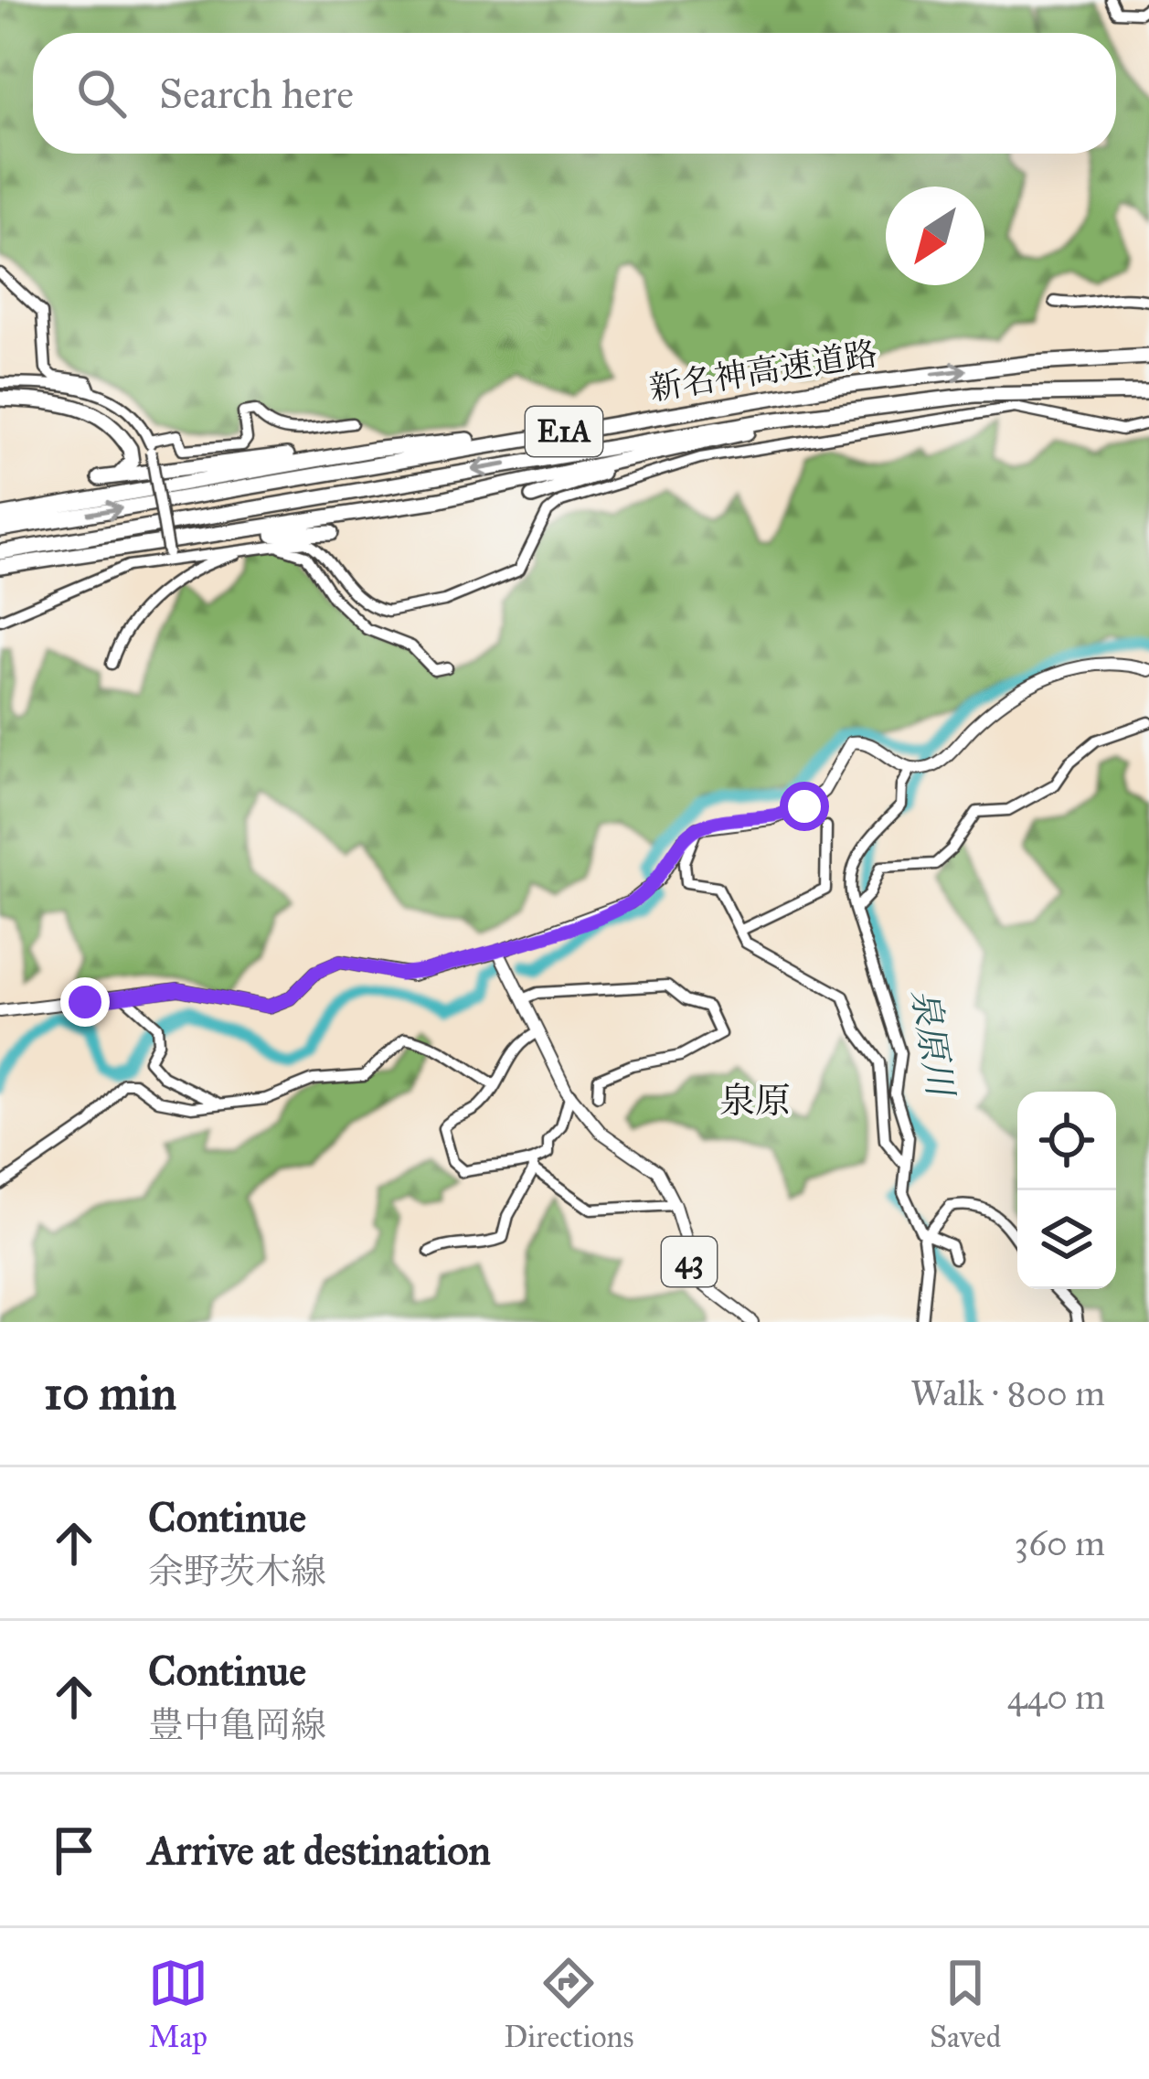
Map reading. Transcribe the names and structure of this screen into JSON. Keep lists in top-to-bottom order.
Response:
{
  "streets": {
    "highway": ["新名神高速道路", "E1A"],
    "main road": ["43"]
  },
  "districts": ["泉原"],
  "water": ["泉原川"],
  "north": "bottom left",
  "page": {
    "search": "Search here",
    "heading": ["10 min", "Walk · 800 m"],
    "list": [
      ["Continue", "余野茨木線", "360 m"],
      ["Continue", "豊中亀岡線", "440 m"],
      "Arrive at destination"
    ],
    "nav": ["Map", "Directions", "Saved"]
  }
}
